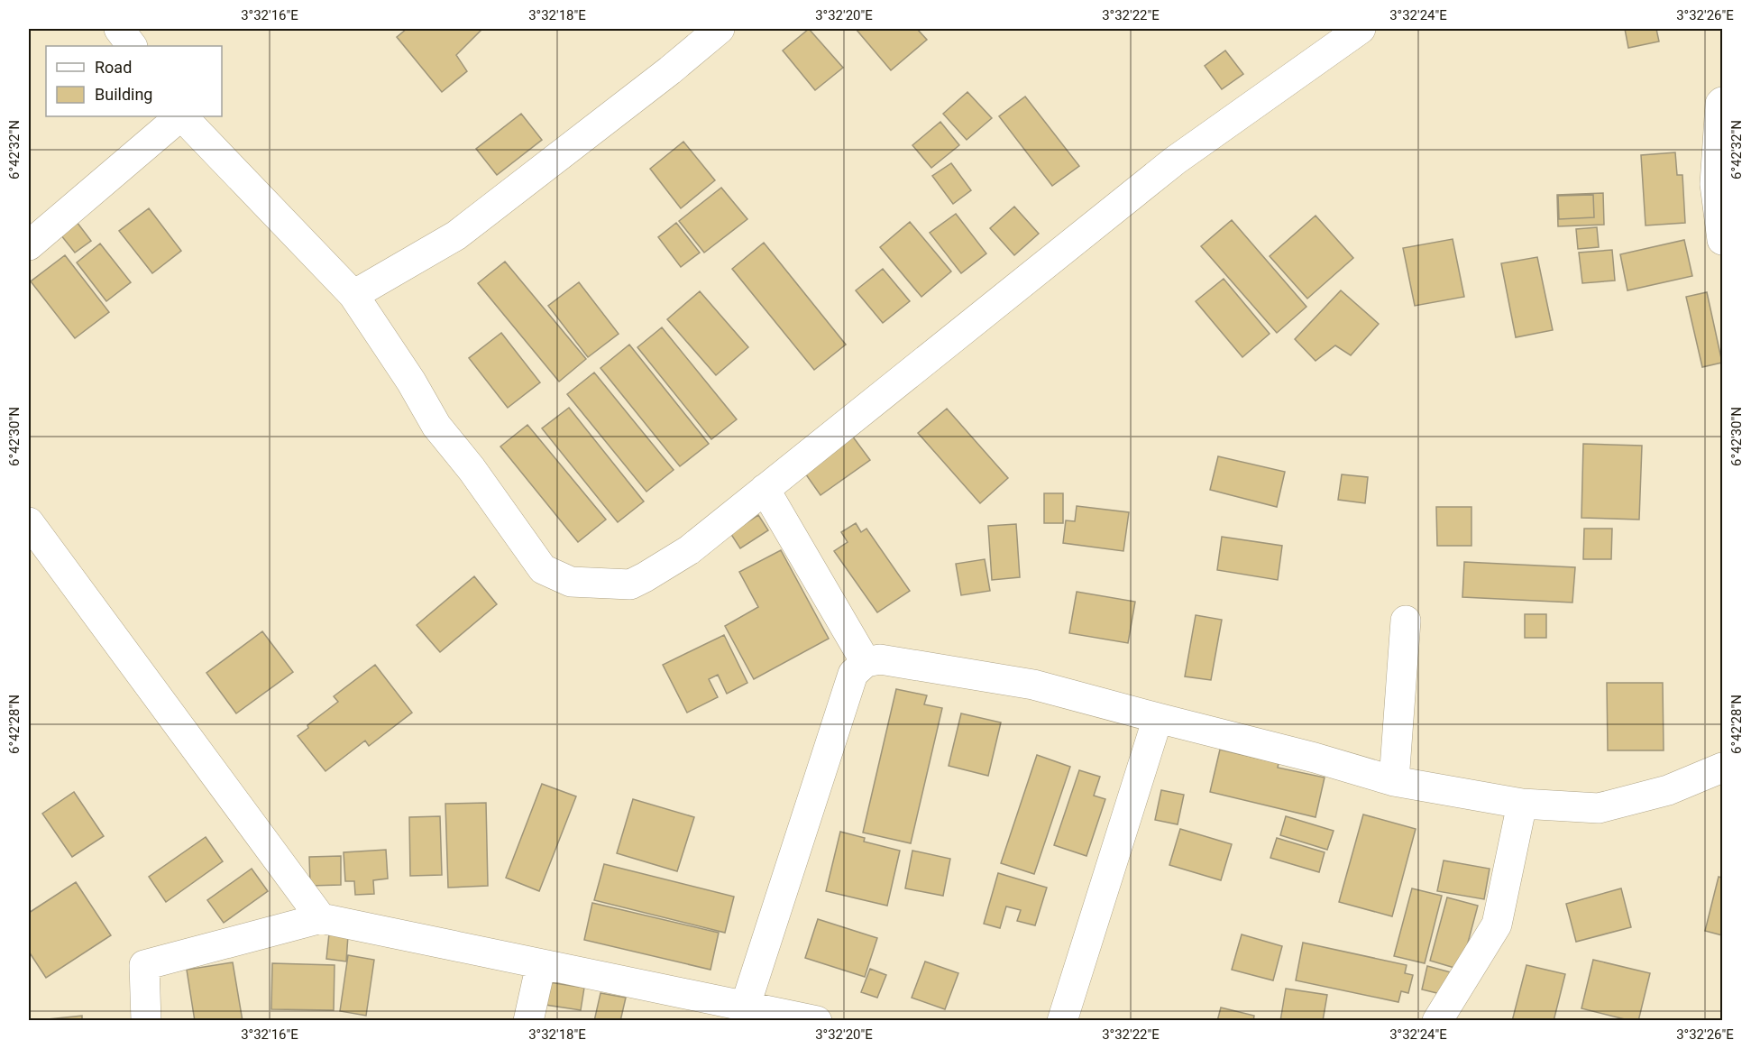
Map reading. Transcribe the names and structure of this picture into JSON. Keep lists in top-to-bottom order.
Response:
{
  "legend": ["Road", "Building"],
  "coordinates": [
    "3°32'16\"E",
    "3°32'18\"E",
    "3°32'20\"E",
    "3°32'22\"E",
    "3°32'24\"E",
    "3°32'26\"E",
    "6°42'32\"N",
    "6°42'30\"N",
    "6°42'28\"N"
  ]
}
